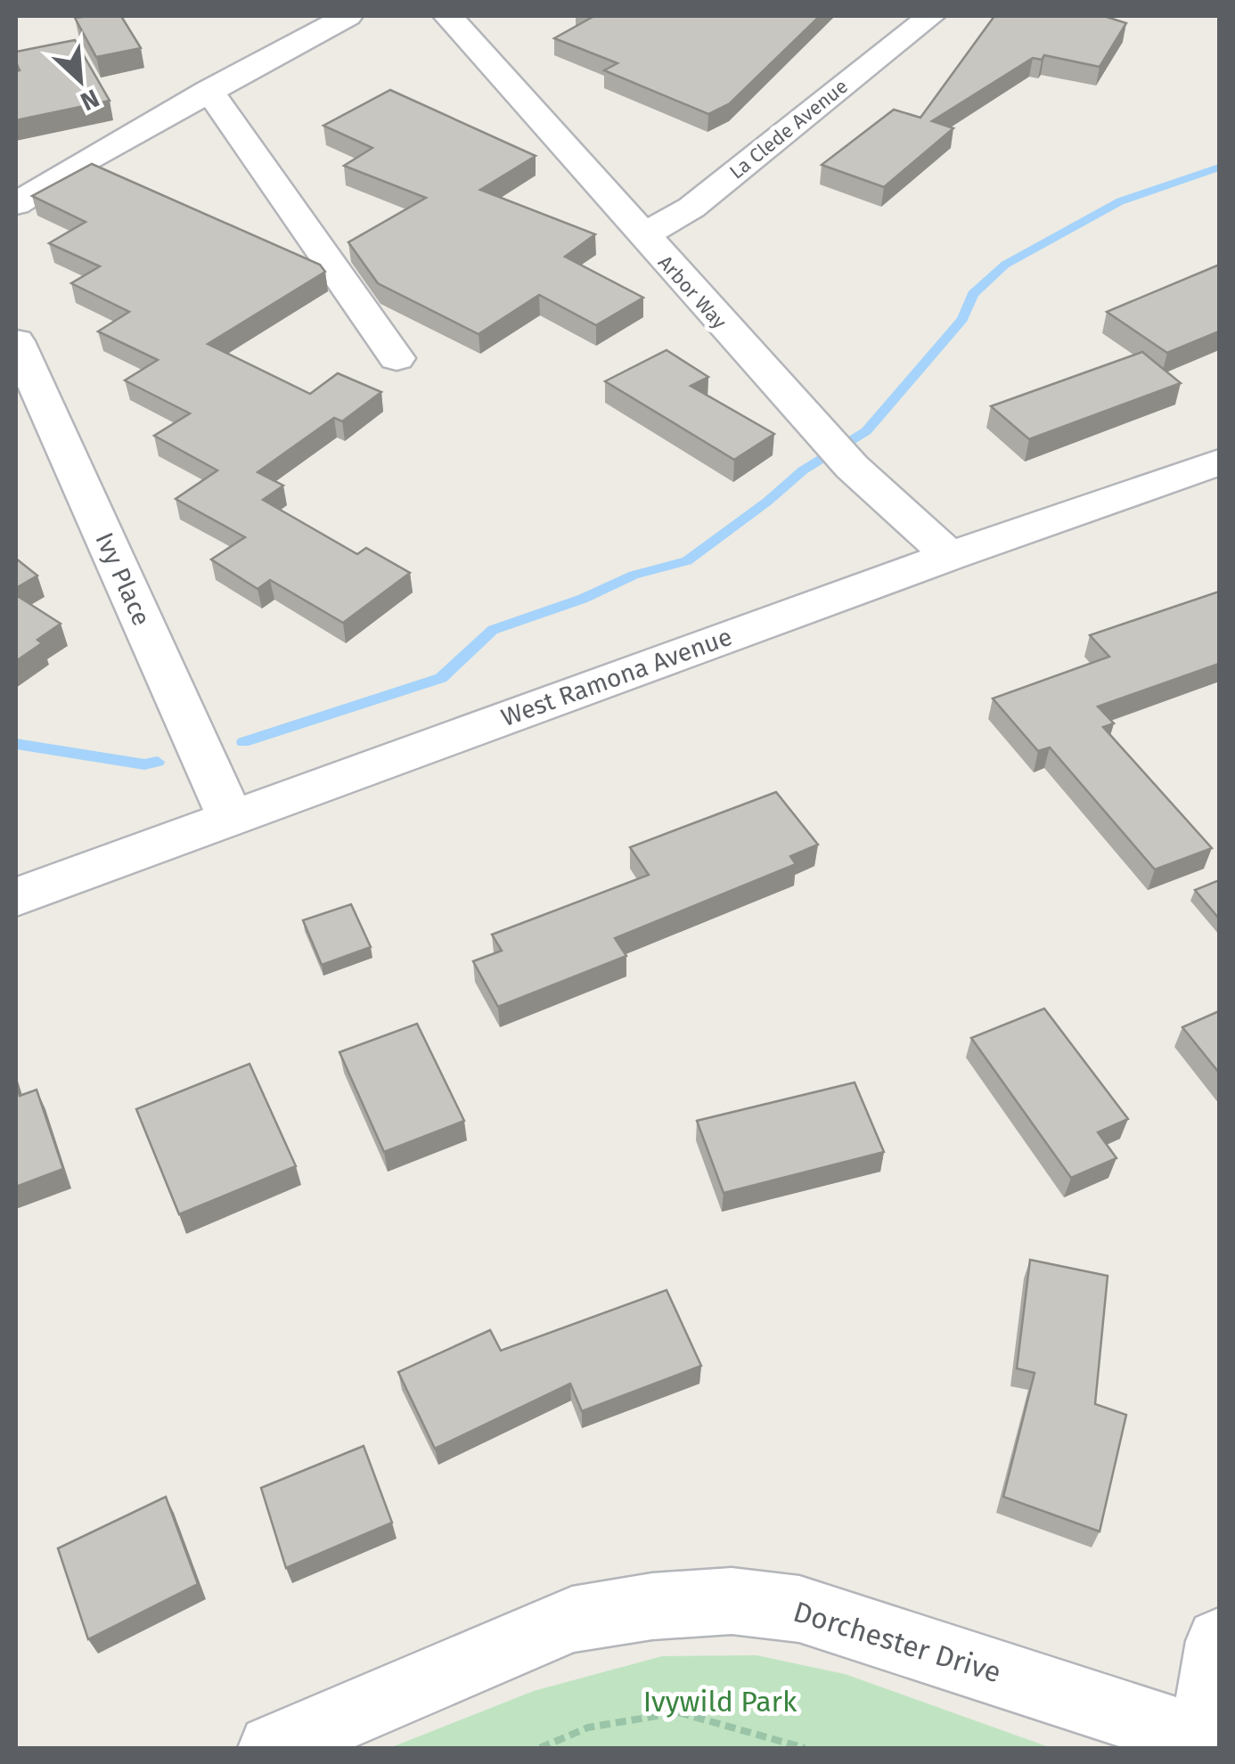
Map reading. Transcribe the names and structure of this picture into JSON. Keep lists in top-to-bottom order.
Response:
{
  "streets": {
    "street": [
      "La Clede Avenue",
      "Arbor Way",
      "Ivy Place",
      "West Ramona Avenue",
      "Dorchester Drive"
    ]
  },
  "crossings": [
    ["La Clede Avenue", "Arbor Way"],
    ["Arbor Way", "West Ramona Avenue"],
    ["Ivy Place", "West Ramona Avenue"]
  ],
  "parks": ["Ivywild Park"],
  "north": "bottom right"
}
